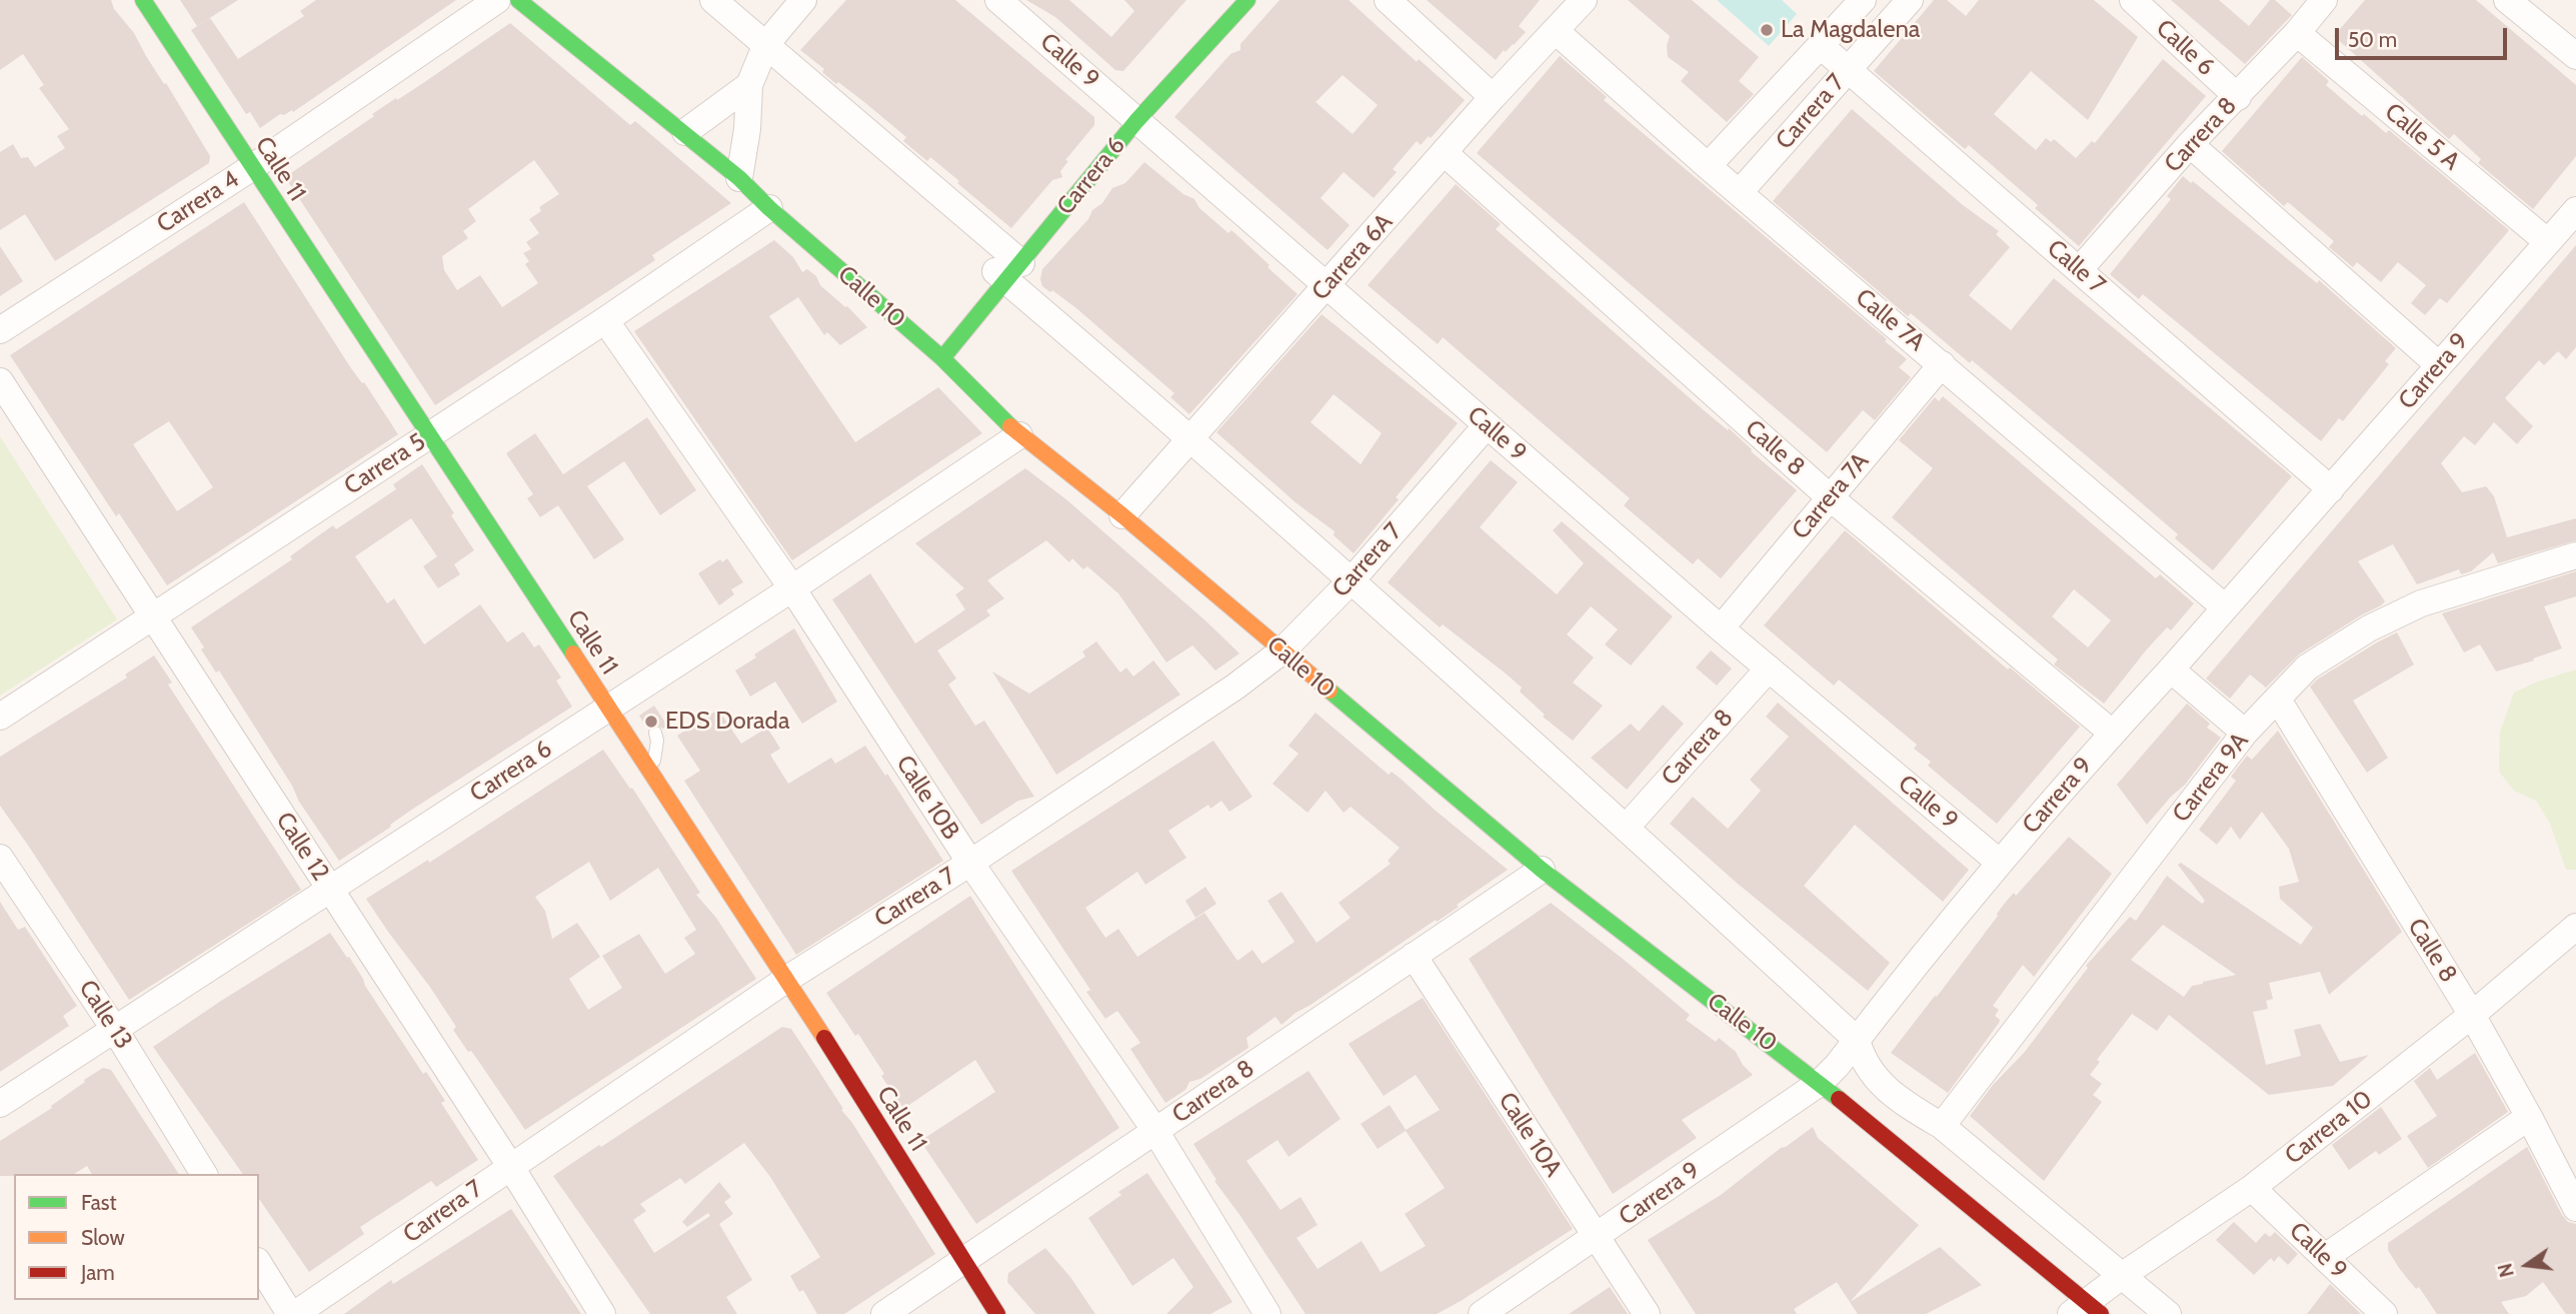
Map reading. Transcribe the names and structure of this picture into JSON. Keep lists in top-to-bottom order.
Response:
{
  "streets": {
    "main road": ["Calle 11", "Carrera 6", "Calle 10"],
    "street": [
      "Calle 6",
      "Calle 9",
      "Carrera 7",
      "Carrera 8",
      "Calle 5 A",
      "Carrera 4",
      "Carrera 6A",
      "Calle 7",
      "Calle 7A",
      "Carrera 9",
      "Calle 8",
      "Carrera 5",
      "Carrera 7A",
      "Carrera 9A",
      "Calle 10B",
      "Calle 12",
      "Calle 13",
      "Carrera 10",
      "Calle 10A"
    ]
  },
  "crossings": [
    ["Calle 6", "Carrera 8"],
    ["Calle 9", "Carrera 7"],
    ["Calle 9", "Carrera 8"],
    ["Calle 9", "Carrera 6"],
    ["Calle 9", "Carrera 6A"],
    ["Calle 9", "Carrera 9"],
    ["Calle 9", "Carrera 7A"],
    ["Calle 9", "Carrera 10"],
    ["Carrera 7", "Calle 11"],
    ["Carrera 7", "Calle 7"],
    ["Carrera 7", "Calle 10"],
    ["Carrera 7", "Calle 7A"],
    ["Carrera 7", "Calle 10B"],
    ["Carrera 7", "Calle 12"],
    ["Carrera 8", "Calle 5 A"],
    ["Carrera 8", "Calle 11"],
    ["Carrera 8", "Calle 7"],
    ["Carrera 8", "Calle 10"],
    ["Carrera 8", "Calle 10B"],
    ["Carrera 8", "Calle 10A"],
    ["Calle 5 A", "Carrera 9"],
    ["Calle 11", "Carrera 6"],
    ["Calle 11", "Carrera 4"],
    ["Calle 11", "Carrera 5"],
    ["Carrera 6", "Calle 10"],
    ["Carrera 6", "Calle 10B"],
    ["Carrera 6", "Calle 12"],
    ["Carrera 6", "Calle 13"],
    ["Carrera 6A", "Calle 10"],
    ["Carrera 6A", "Calle 7A"],
    ["Carrera 6A", "Calle 8"],
    ["Calle 7", "Carrera 9"],
    ["Calle 10", "Carrera 9"],
    ["Calle 10", "Carrera 5"],
    ["Calle 10", "Carrera 10"],
    ["Calle 7A", "Carrera 9"],
    ["Calle 7A", "Carrera 7A"],
    ["Carrera 9", "Calle 8"],
    ["Carrera 9", "Calle 10A"],
    ["Calle 8", "Carrera 7A"],
    ["Calle 8", "Carrera 9A"],
    ["Calle 8", "Carrera 10"],
    ["Carrera 5", "Calle 10B"],
    ["Carrera 5", "Calle 12"]
  ],
  "places": ["La Magdalena", "EDS Dorada"],
  "legend": ["Fast", "Slow", "Jam"],
  "scale_bar": "50 m",
  "north": "left"
}
